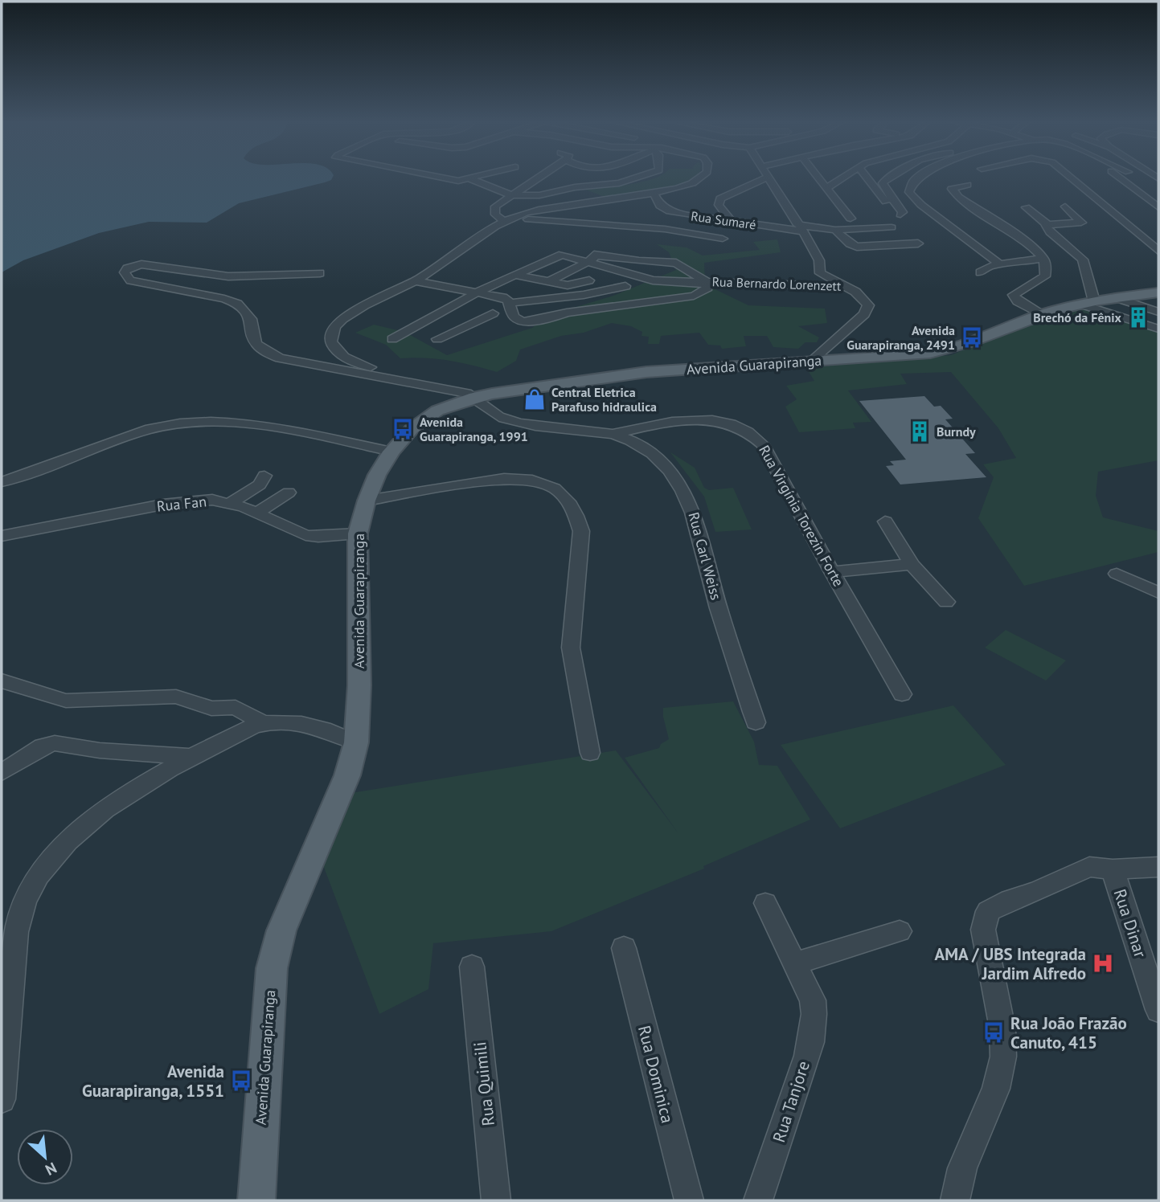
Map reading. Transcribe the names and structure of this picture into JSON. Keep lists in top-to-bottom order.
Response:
{
  "streets": {
    "main road": ["Avenida Guarapiranga"],
    "street": [
      "Rua Sumaré",
      "Rua Bernardo Lorenzett",
      "Rua Fan",
      "Rua Virgínia Torezin Forte",
      "Rua Carl Weiss",
      "Rua Dinar",
      "Rua Dominica",
      "Rua Quimili",
      "Rua Tanjore"
    ]
  },
  "crossings": [
    ["Avenida Guarapiranga", "Rua Fan"],
    ["Avenida Guarapiranga", "Rua Carl Weiss"],
    ["Rua Virgínia Torezin Forte", "Rua Carl Weiss"]
  ],
  "places": {
    "building": ["Brechó da Fênix", "Burndy"],
    "bus stop": [
      "Avenida Guarapiranga, 2491",
      "Avenida Guarapiranga, 1991",
      "Rua João Frazão Canuto, 415",
      "Avenida Guarapiranga, 1551"
    ],
    "shop": ["Central Eletrica Parafuso hidraulica"],
    "hospital": ["AMA / UBS Integrada Jardim Alfredo"]
  },
  "north": "bottom right"
}
